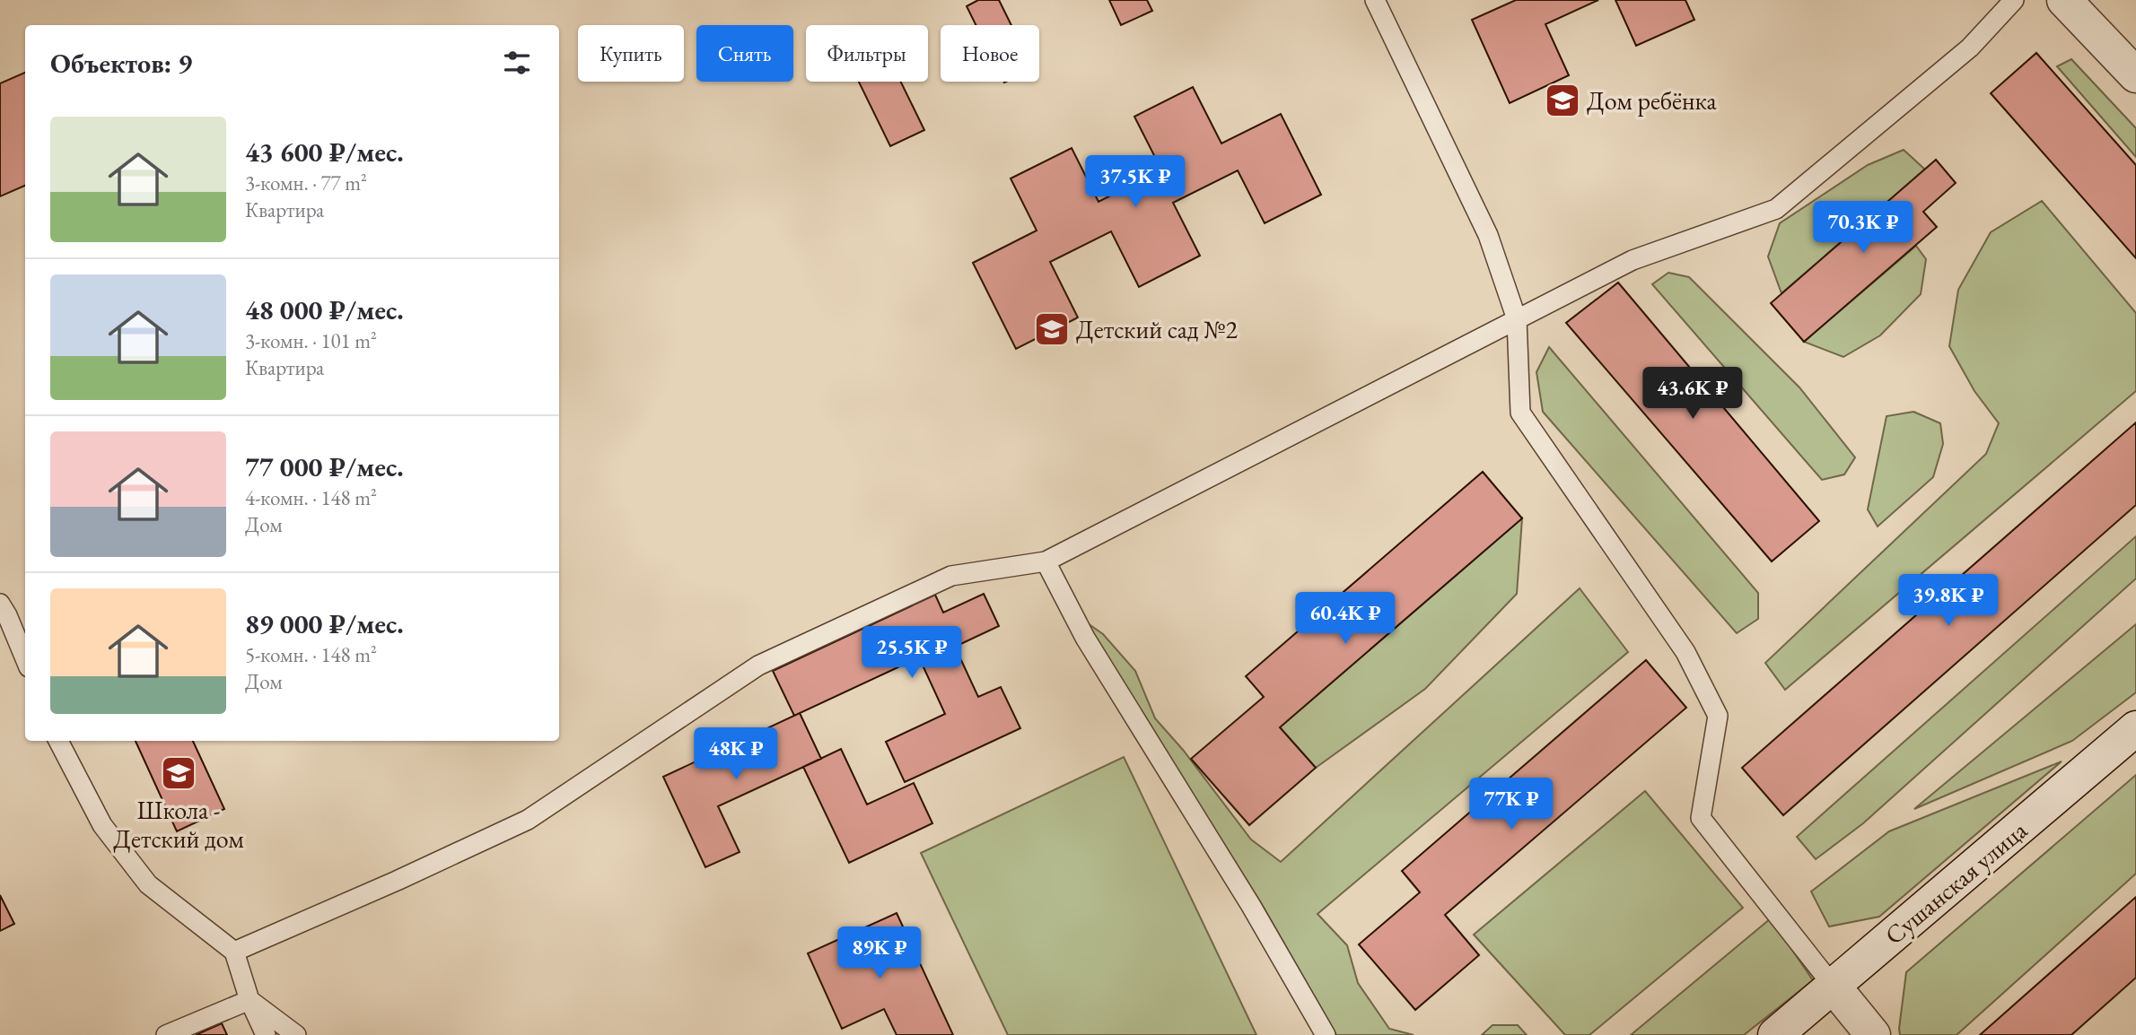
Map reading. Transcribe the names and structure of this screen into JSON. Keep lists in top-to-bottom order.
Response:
{
  "streets": {
    "main road": ["Сушанская улица"]
  },
  "places": {
    "school or university": ["Дом ребёнка", "Детский сад №2", "Школа - Детский дом"]
  },
  "page": {
    "chip": [
      "Купить",
      "Снять",
      "Фильтры",
      "Новое"
    ],
    "heading": "Объектов: 9",
    "list": [
      {
        "name": "43 600 ₽/мес.",
        "note": "3-комн. · 77 m² · Квартира"
      },
      {
        "name": "48 000 ₽/мес.",
        "note": "3-комн. · 101 m² · Квартира"
      },
      {
        "name": "77 000 ₽/мес.",
        "note": "4-комн. · 148 m² · Дом"
      },
      {
        "name": "89 000 ₽/мес.",
        "note": "5-комн. · 148 m² · Дом"
      }
    ],
    "price": [
      "37.5K ₽",
      "70.3K ₽",
      "43.6K ₽",
      "39.8K ₽",
      "60.4K ₽",
      "25.5K ₽",
      "48K ₽",
      "77K ₽",
      "89K ₽"
    ]
  }
}
